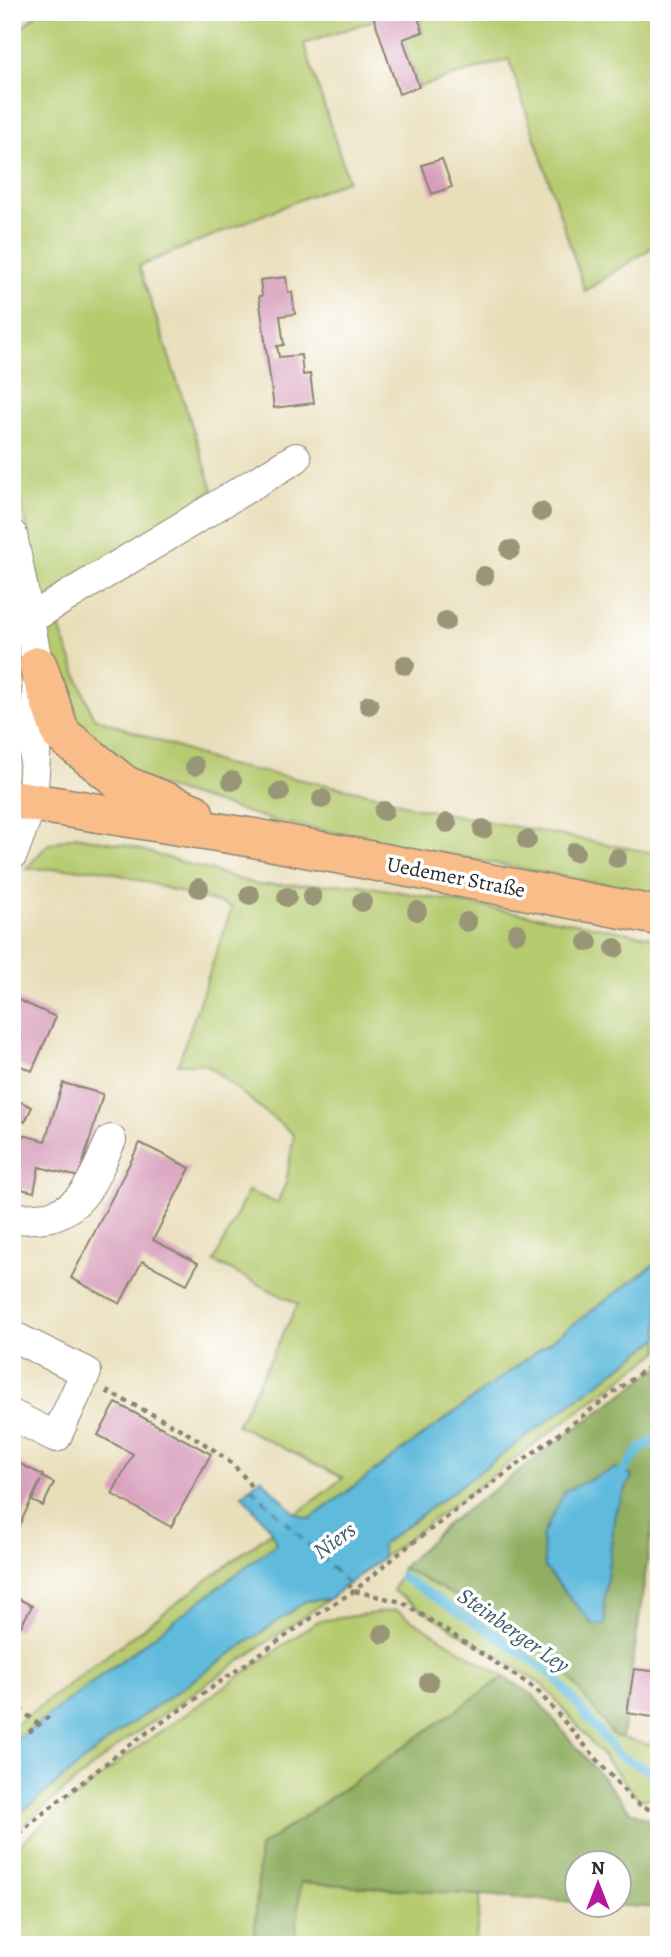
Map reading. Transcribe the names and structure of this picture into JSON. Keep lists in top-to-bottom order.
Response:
{
  "streets": {
    "main road": ["Uedemer Straße"]
  },
  "water": ["Niers", "Steinberger Ley"],
  "north": "top"
}
